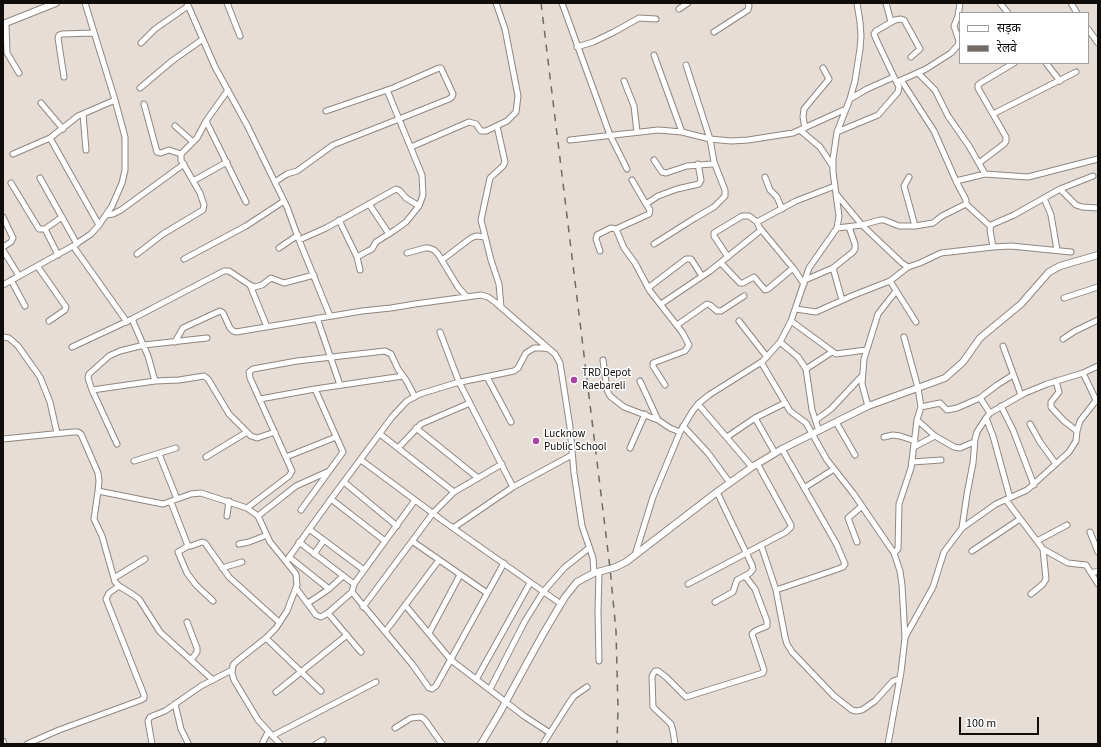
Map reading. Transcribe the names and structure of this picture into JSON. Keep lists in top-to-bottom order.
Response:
{
  "places": ["TRD Depot Raebareli", "Lucknow Public School"],
  "legend": ["सड़क", "रेलवे"],
  "scale_bar": "100 m"
}
